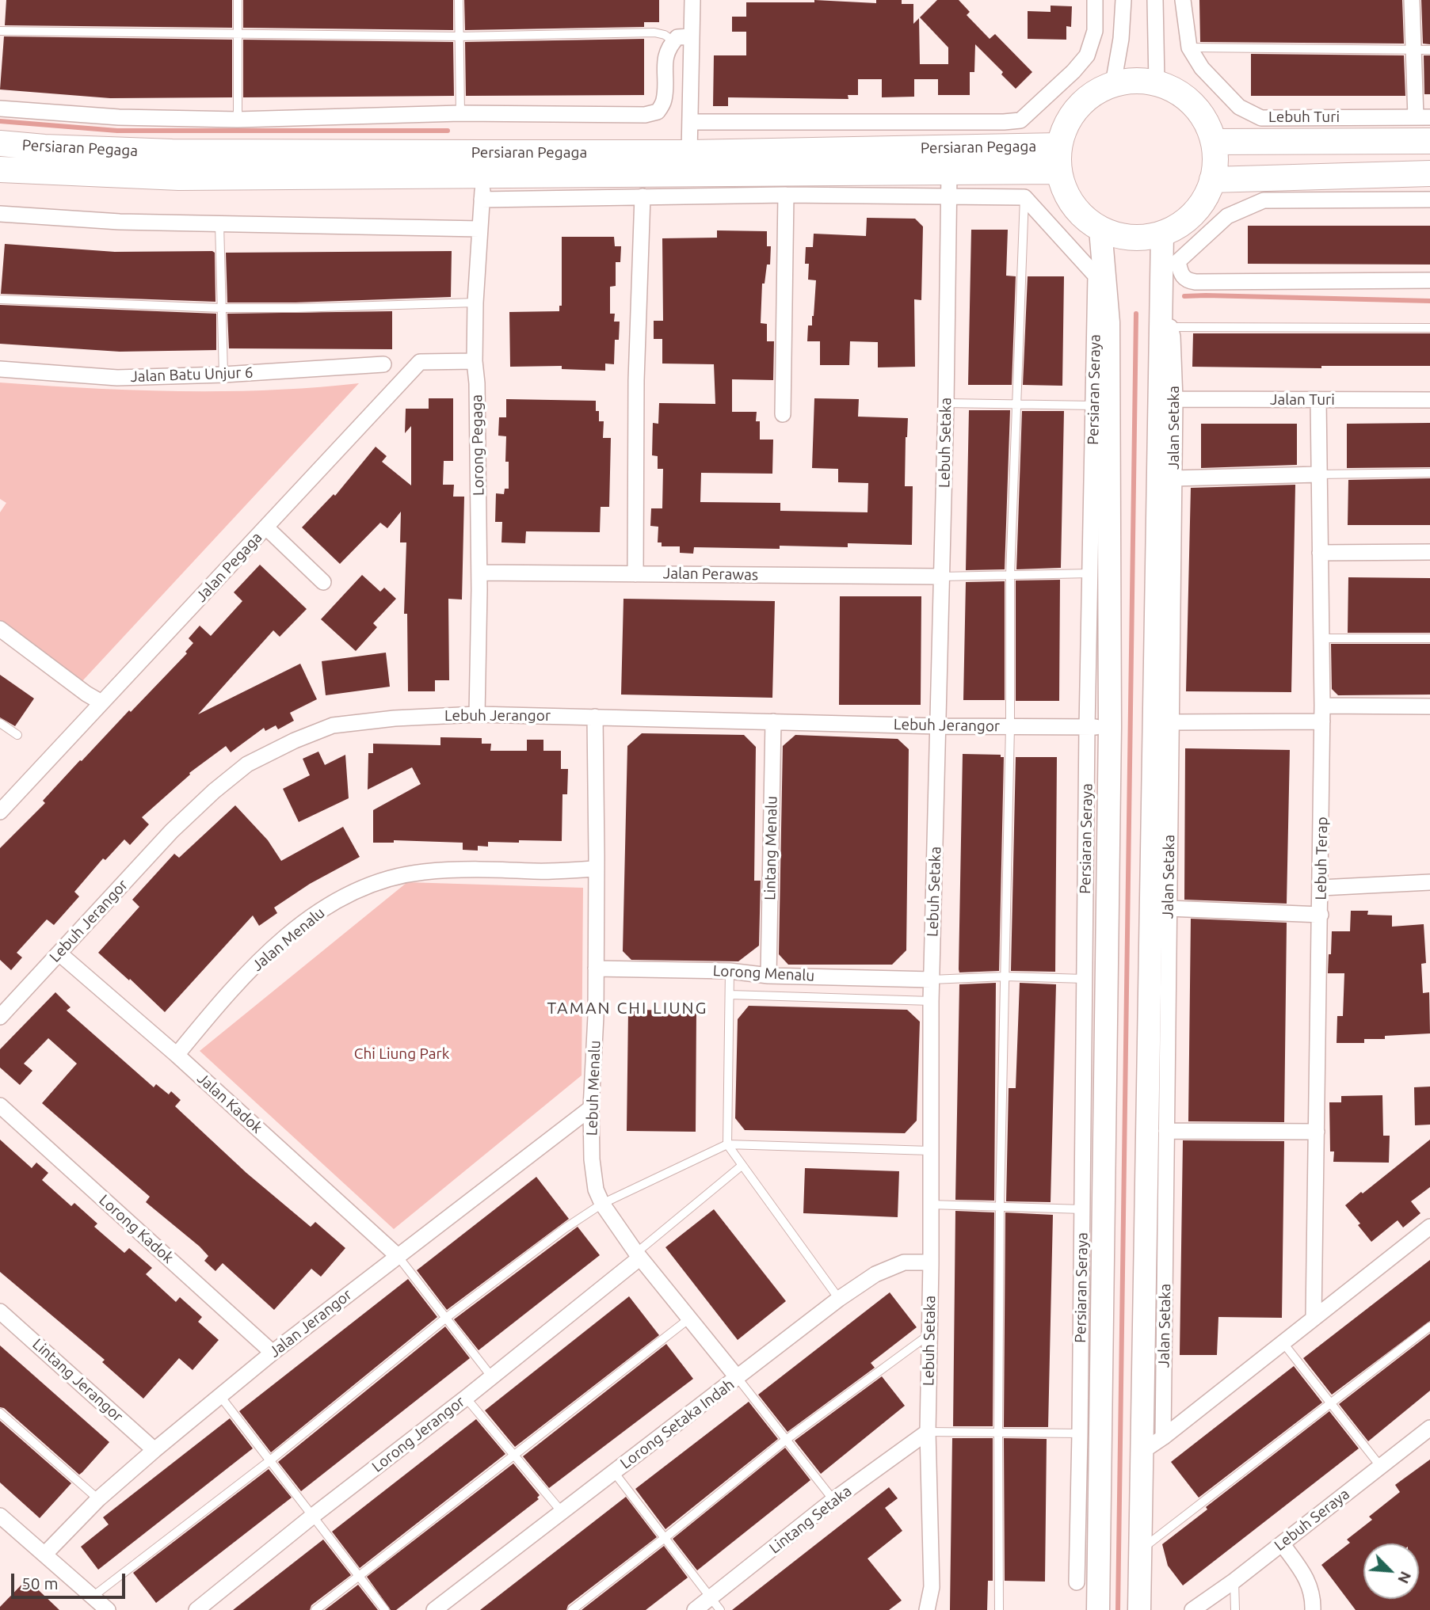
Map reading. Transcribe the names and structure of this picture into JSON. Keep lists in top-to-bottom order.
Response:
{
  "streets": {
    "main road": ["Lebuh Turi", "Persiaran Pegaga", "Persiaran Seraya"],
    "street": [
      "Jalan Batu Unjur 6",
      "Jalan Turi",
      "Jalan Setaka",
      "Lebuh Setaka",
      "Lorong Pegaga",
      "Jalan Pegaga",
      "Jalan Perawas",
      "Lebuh Jerangor",
      "Lintang Menalu",
      "Lebuh Terap",
      "Jalan Menalu",
      "Lorong Menalu",
      "Lebuh Menalu",
      "Jalan Kadok",
      "Lorong Kadok",
      "Jalan Jerangor",
      "Lintang Jerangor",
      "Lorong Setaka Indah",
      "Lorong Jerangor",
      "Lintang Setaka",
      "Lebuh Seraya"
    ]
  },
  "crossings": [
    ["Lebuh Turi", "Persiaran Pegaga"],
    ["Lebuh Turi", "Persiaran Seraya"],
    ["Persiaran Pegaga", "Persiaran Seraya"],
    ["Persiaran Pegaga", "Lebuh Setaka"],
    ["Persiaran Pegaga", "Lorong Pegaga"],
    ["Persiaran Seraya", "Lebuh Jerangor"],
    ["Jalan Turi", "Jalan Setaka"],
    ["Jalan Turi", "Lebuh Terap"],
    ["Lebuh Setaka", "Jalan Perawas"],
    ["Lebuh Setaka", "Lebuh Jerangor"],
    ["Lebuh Setaka", "Lorong Menalu"],
    ["Lebuh Setaka", "Lorong Setaka Indah"],
    ["Lebuh Setaka", "Lintang Setaka"],
    ["Lorong Pegaga", "Jalan Pegaga"],
    ["Lorong Pegaga", "Jalan Perawas"],
    ["Lorong Pegaga", "Lebuh Jerangor"],
    ["Lebuh Jerangor", "Lintang Menalu"],
    ["Lebuh Jerangor", "Lebuh Menalu"],
    ["Lebuh Jerangor", "Jalan Kadok"],
    ["Lintang Menalu", "Lorong Menalu"],
    ["Jalan Menalu", "Lebuh Menalu"],
    ["Jalan Menalu", "Jalan Kadok"],
    ["Lorong Menalu", "Lebuh Menalu"],
    ["Lebuh Menalu", "Jalan Jerangor"],
    ["Lebuh Menalu", "Lorong Setaka Indah"],
    ["Lebuh Menalu", "Lorong Jerangor"],
    ["Jalan Kadok", "Jalan Jerangor"],
    ["Lorong Kadok", "Jalan Jerangor"],
    ["Jalan Jerangor", "Lintang Jerangor"]
  ],
  "districts": ["TAMAN CHI LIUNG"],
  "parks": ["Chi Liung Park"],
  "scale_bar": "50 m",
  "north": "bottom right"
}
